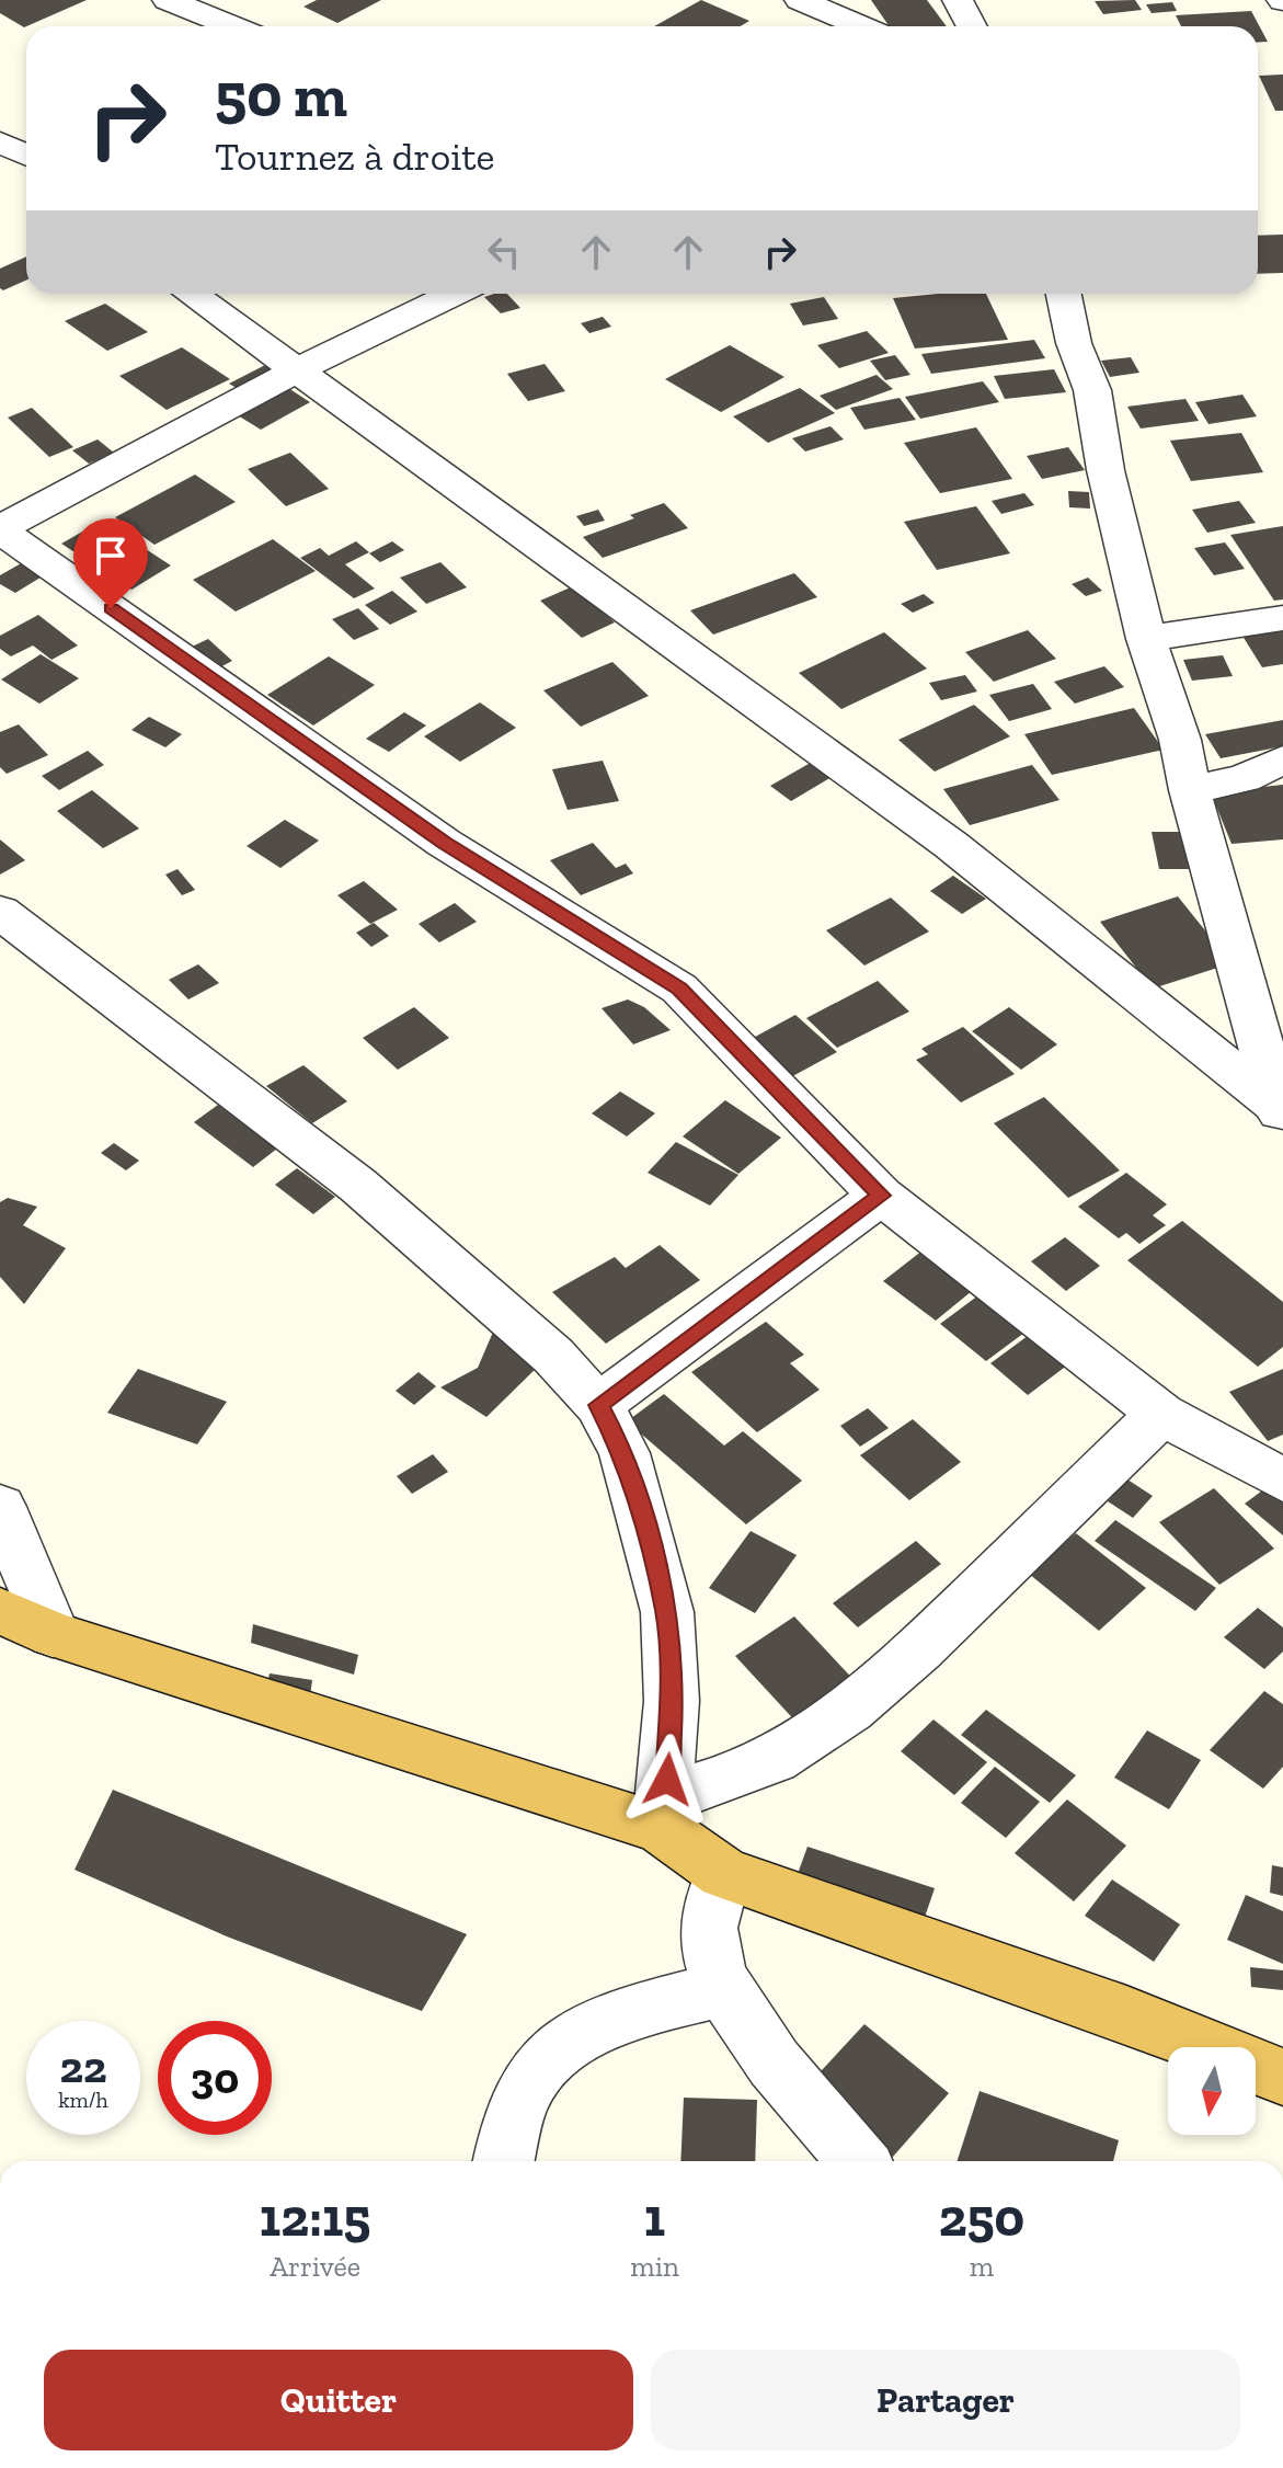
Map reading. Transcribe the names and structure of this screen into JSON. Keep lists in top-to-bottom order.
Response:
{
  "north": "bottom",
  "page": {
    "turn": ["50 m", "Tournez à droite"],
    "speed": "22 km/h",
    "limit": "30",
    "eta": [
      "12:15",
      "Arrivée",
      "1",
      "min",
      "250",
      "m"
    ],
    "buttons": ["Quitter", "Partager"]
  }
}
